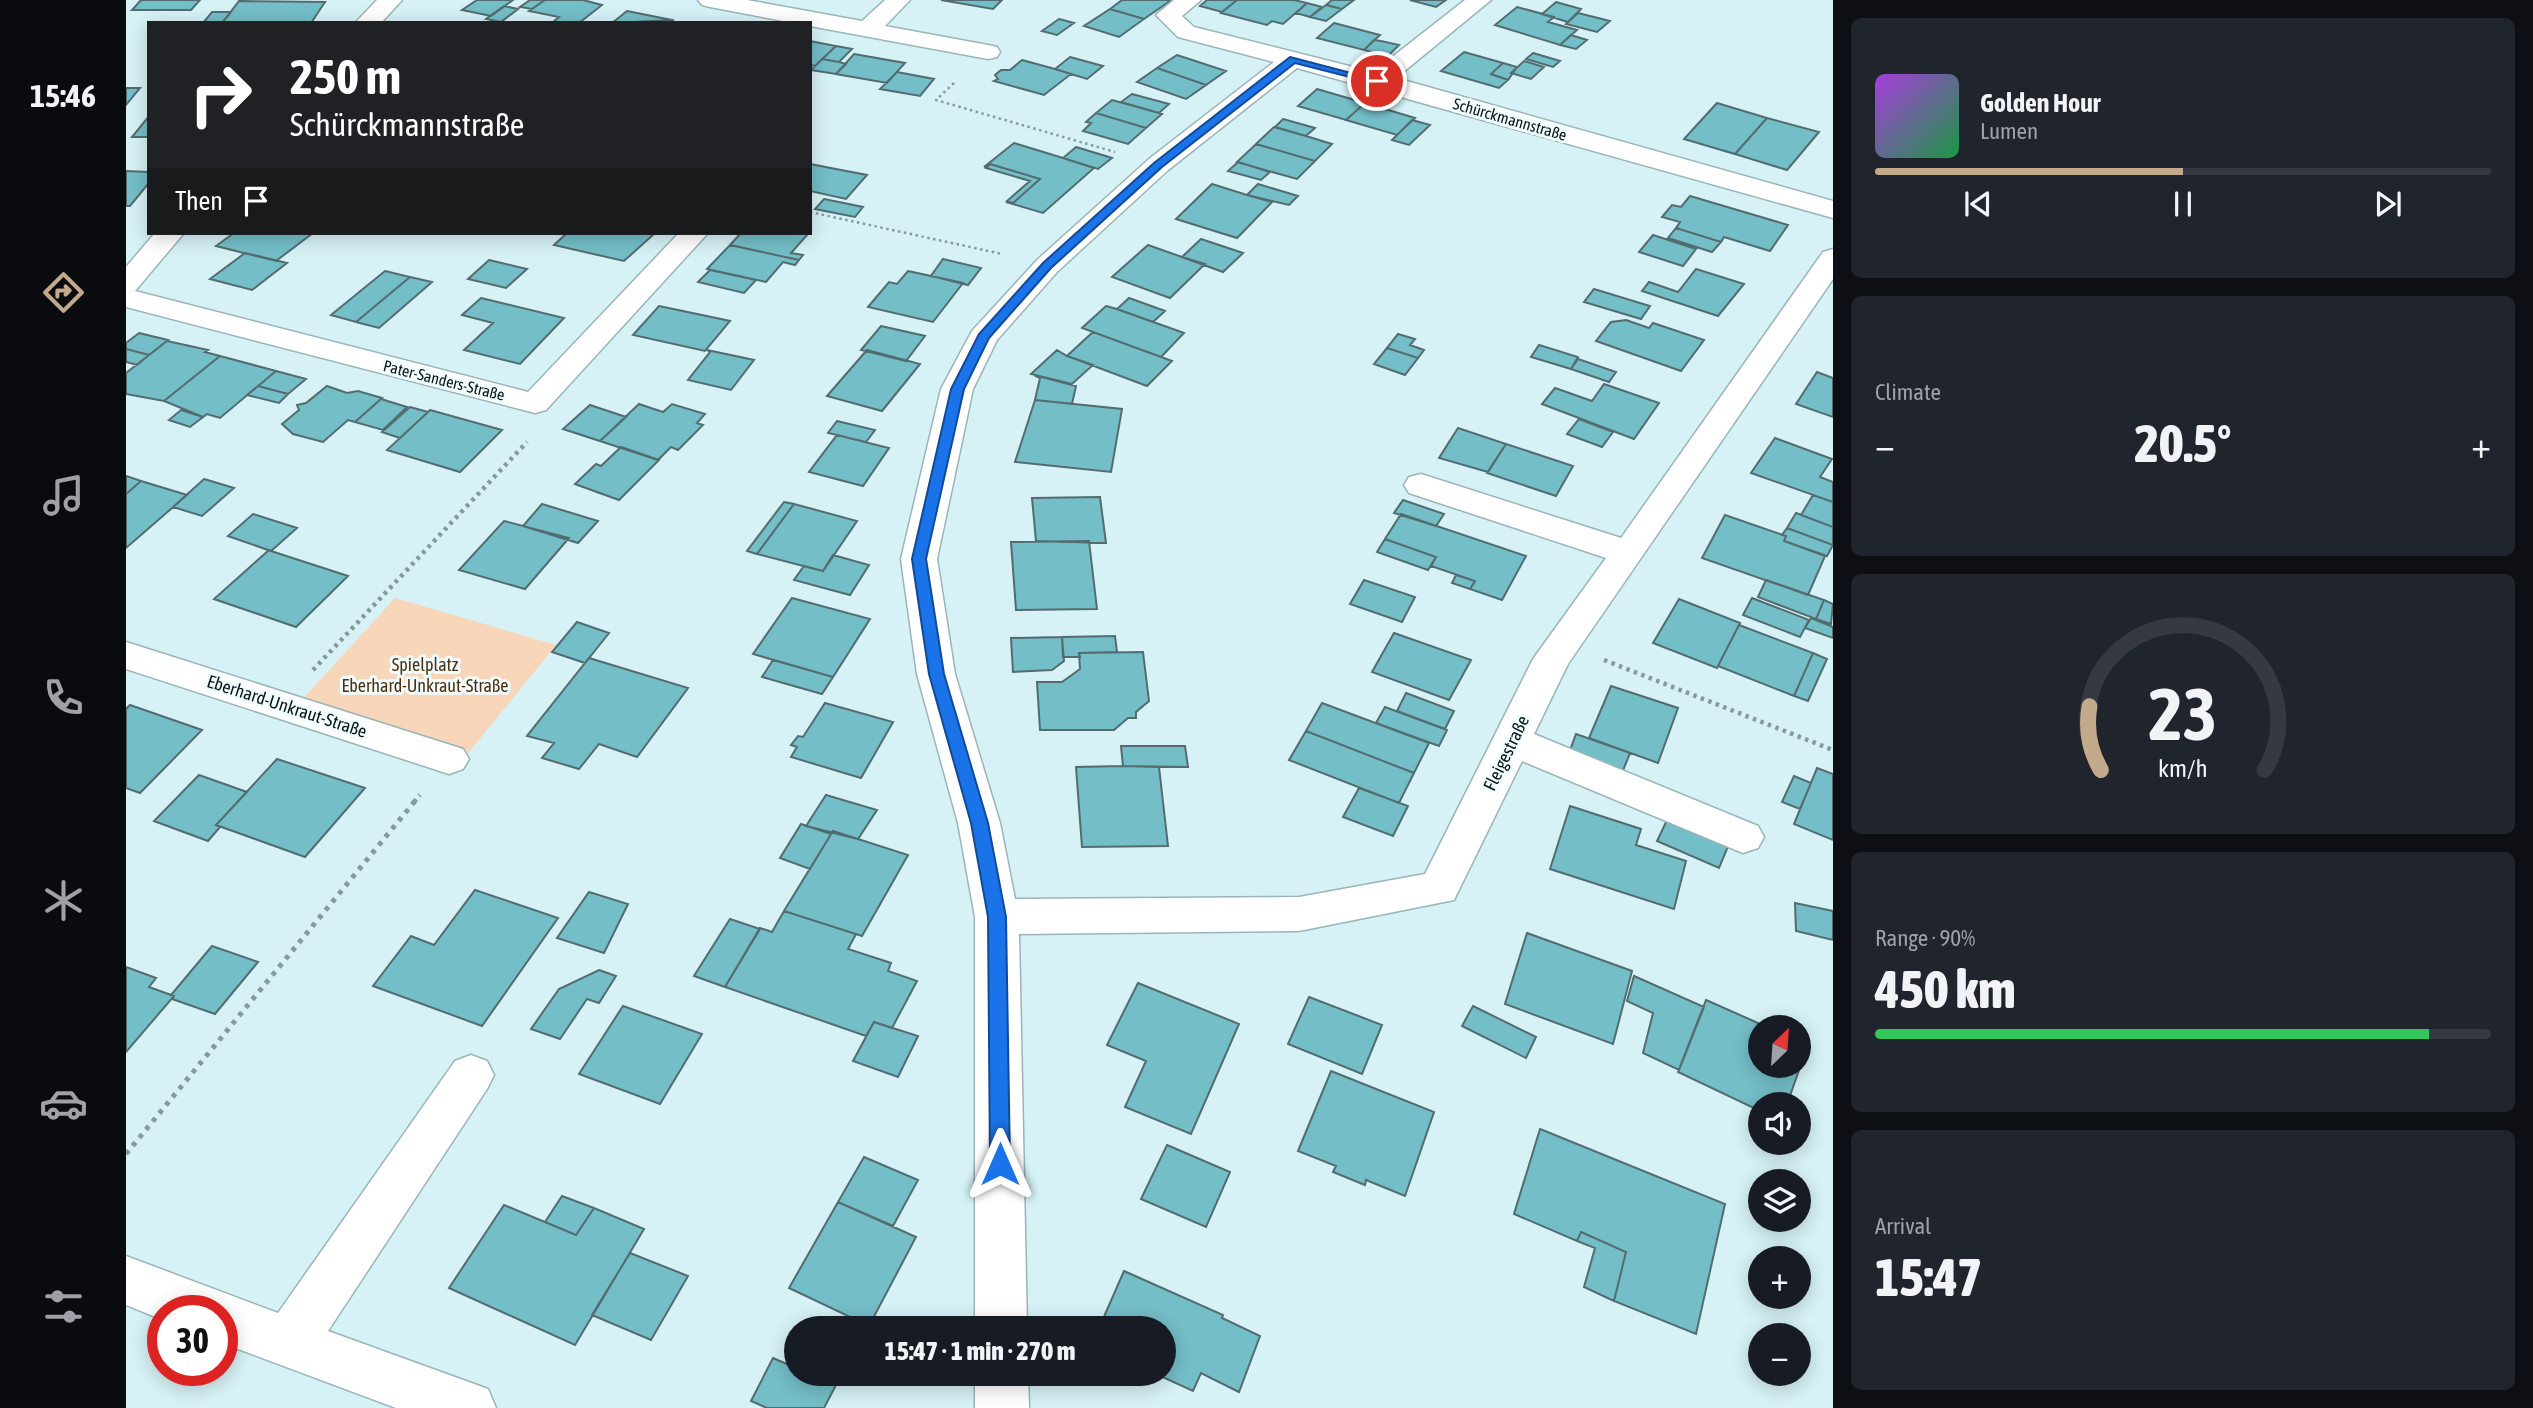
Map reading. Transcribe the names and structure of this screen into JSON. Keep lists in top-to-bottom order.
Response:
{
  "streets": {
    "street": [
      "Schürckmannstraße",
      "Pater-Sanders-Straße",
      "Eberhard-Unkraut-Straße",
      "Fleigestraße"
    ]
  },
  "parks": ["Spielplatz Eberhard-Unkraut-Straße"],
  "north": "top right",
  "page": {
    "tabs": "15:46",
    "turn": ["250 m", "Schürckmannstraße"],
    "song": ["Golden Hour", "Lumen"],
    "then": "Then",
    "tile": [
      "Climate",
      ["Range · 90%", "450 km"],
      ["Arrival", "15:47"]
    ],
    "heat": ["−", "20.5°", "+"],
    "map_buttons": ["+", "−"],
    "limit": "30",
    "trip": "15:47 · 1 min · 270 m",
    "gauge": ["23", "km/h"]
  }
}
